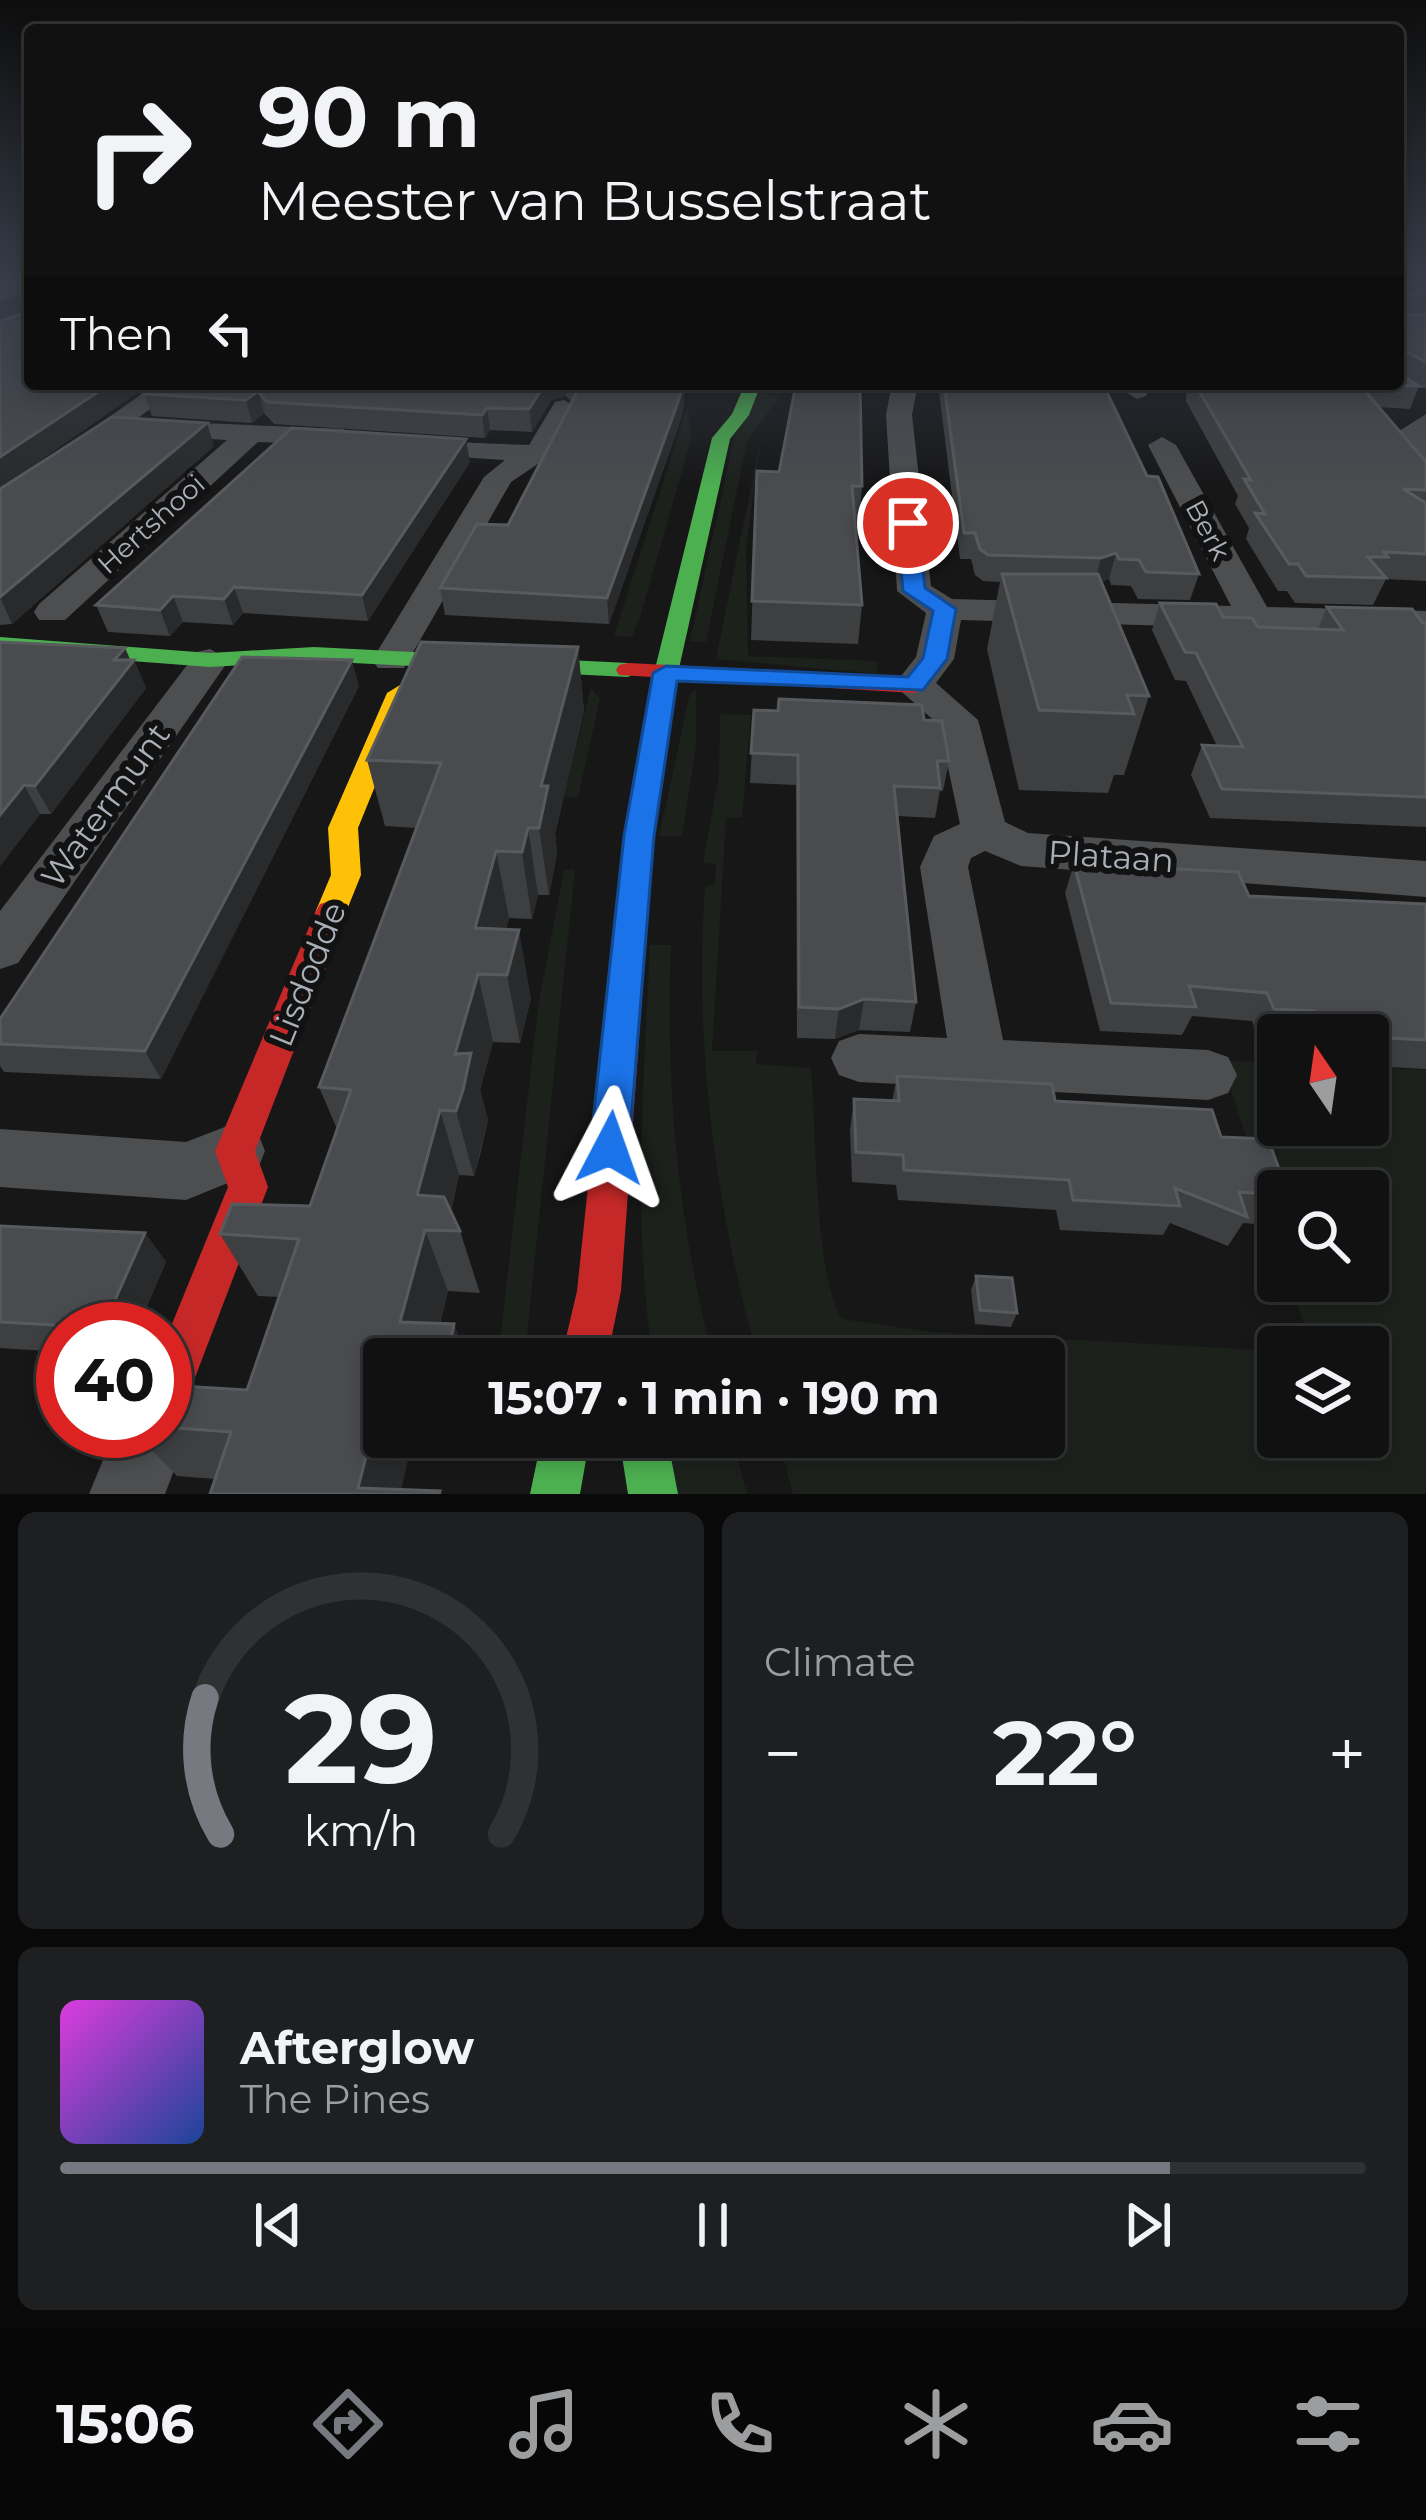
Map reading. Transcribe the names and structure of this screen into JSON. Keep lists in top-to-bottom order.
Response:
{
  "streets": {
    "street": [
      "Hertshooi",
      "Berk",
      "Watermunt",
      "Plataan",
      "Lisdodde"
    ]
  },
  "north": "top",
  "page": {
    "turn": ["90 m", "Meester van Busselstraat"],
    "then": "Then",
    "limit": "40",
    "trip": "15:07 · 1 min · 190 m",
    "tile": "Climate",
    "heat": ["−", "22°", "+"],
    "song": ["Afterglow", "The Pines"],
    "tabs": "15:06",
    "gauge": ["29", "km/h"]
  }
}
